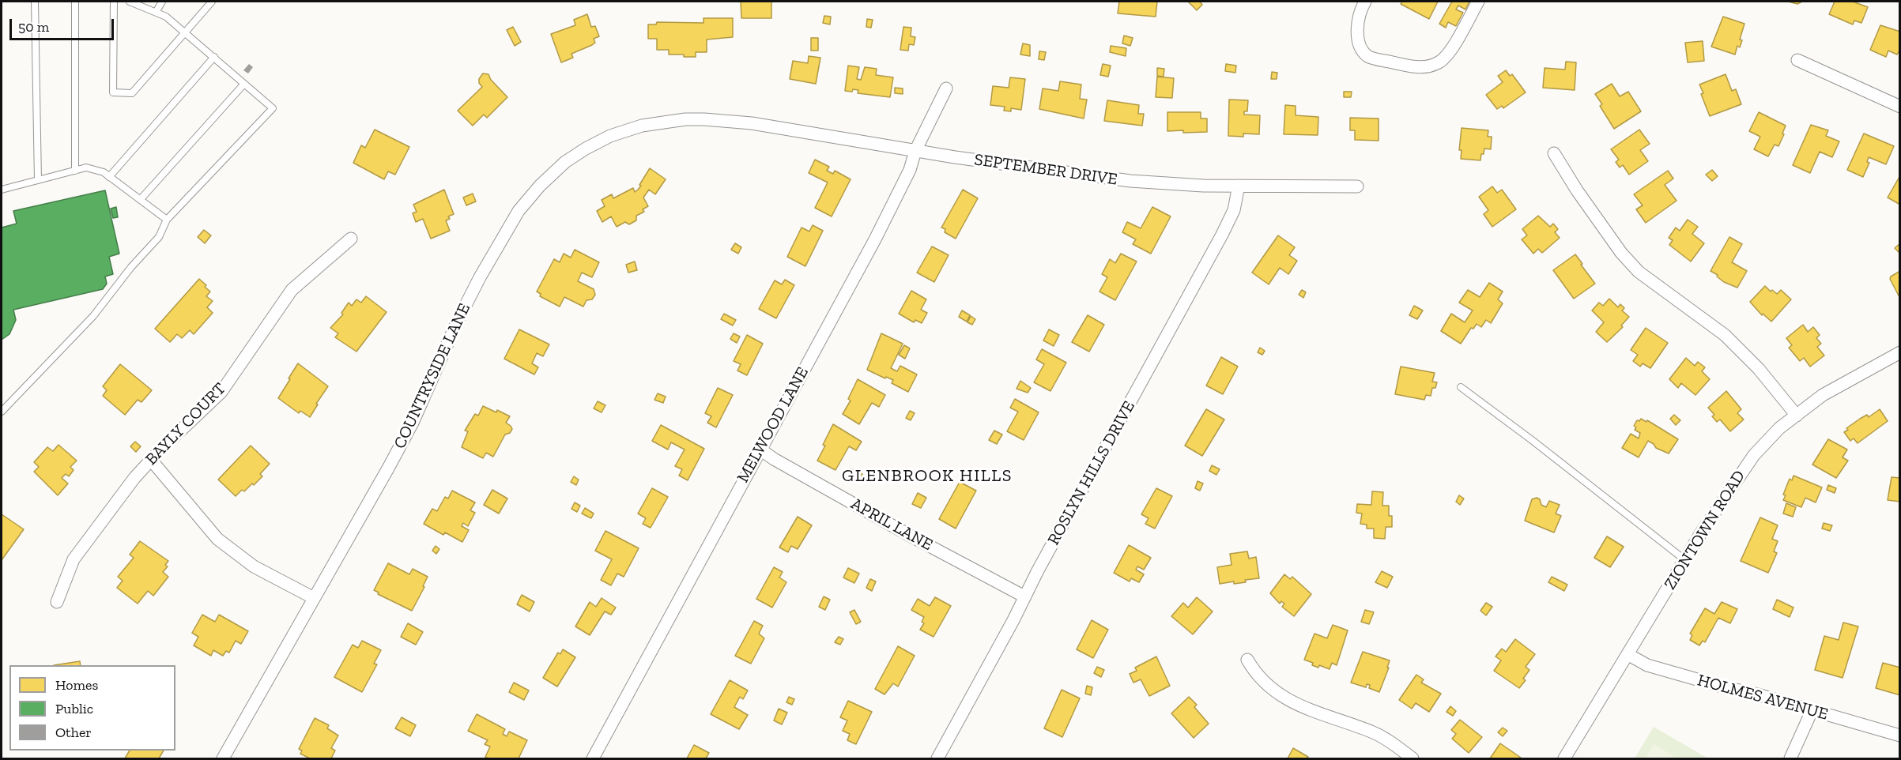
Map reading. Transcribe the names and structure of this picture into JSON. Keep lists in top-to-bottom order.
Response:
{
  "streets": {
    "street": [
      "SEPTEMBER DRIVE",
      "COUNTRYSIDE LANE",
      "BAYLY COURT",
      "MELWOOD LANE",
      "ROSLYN HILLS DRIVE",
      "APRIL LANE",
      "ZIONTOWN ROAD",
      "HOLMES AVENUE"
    ]
  },
  "crossings": [
    ["SEPTEMBER DRIVE", "COUNTRYSIDE LANE"],
    ["SEPTEMBER DRIVE", "MELWOOD LANE"],
    ["SEPTEMBER DRIVE", "ROSLYN HILLS DRIVE"],
    ["MELWOOD LANE", "APRIL LANE"],
    ["ROSLYN HILLS DRIVE", "APRIL LANE"],
    ["ZIONTOWN ROAD", "HOLMES AVENUE"]
  ],
  "districts": ["GLENBROOK HILLS"],
  "legend": ["Homes", "Public", "Other"],
  "scale_bar": "50 m"
}
